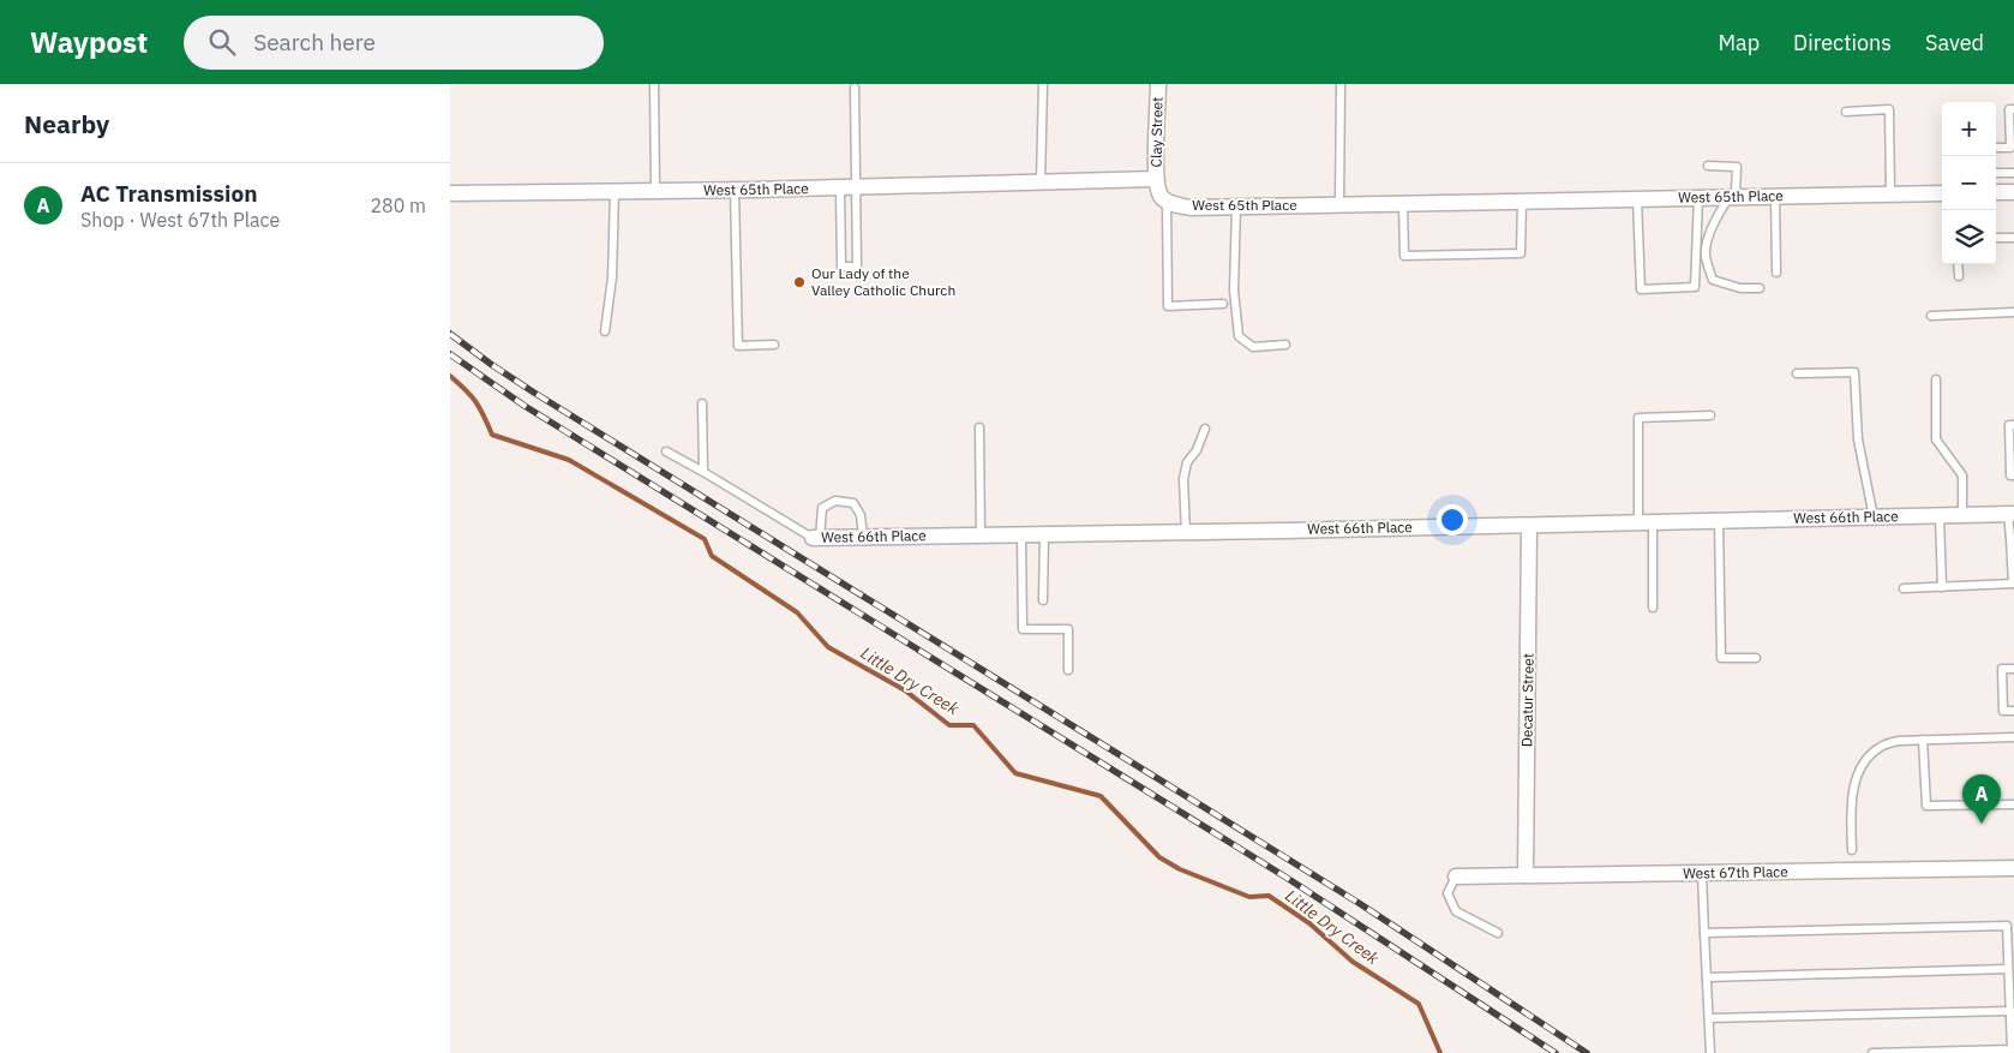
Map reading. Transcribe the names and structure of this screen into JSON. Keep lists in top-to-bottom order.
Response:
{
  "streets": {
    "street": [
      "Clay Street",
      "West 65th Place",
      "West 66th Place",
      "Decatur Street",
      "West 67th Place"
    ]
  },
  "crossings": [
    ["Clay Street", "West 65th Place"],
    ["West 66th Place", "Decatur Street"],
    ["Decatur Street", "West 67th Place"]
  ],
  "water": ["Little Dry Creek"],
  "places": ["Our Lady of the Valley Catholic Church"],
  "page": {
    "header": "Waypost",
    "search": "Search here",
    "nav": ["Map", "Directions", "Saved"],
    "heading": "Nearby",
    "map_buttons": ["+", "−"],
    "list": [
      {
        "mark": "A",
        "name": "AC Transmission",
        "note": "Shop · West 67th Place",
        "value": "280 m"
      }
    ],
    "pins": "A"
  }
}
